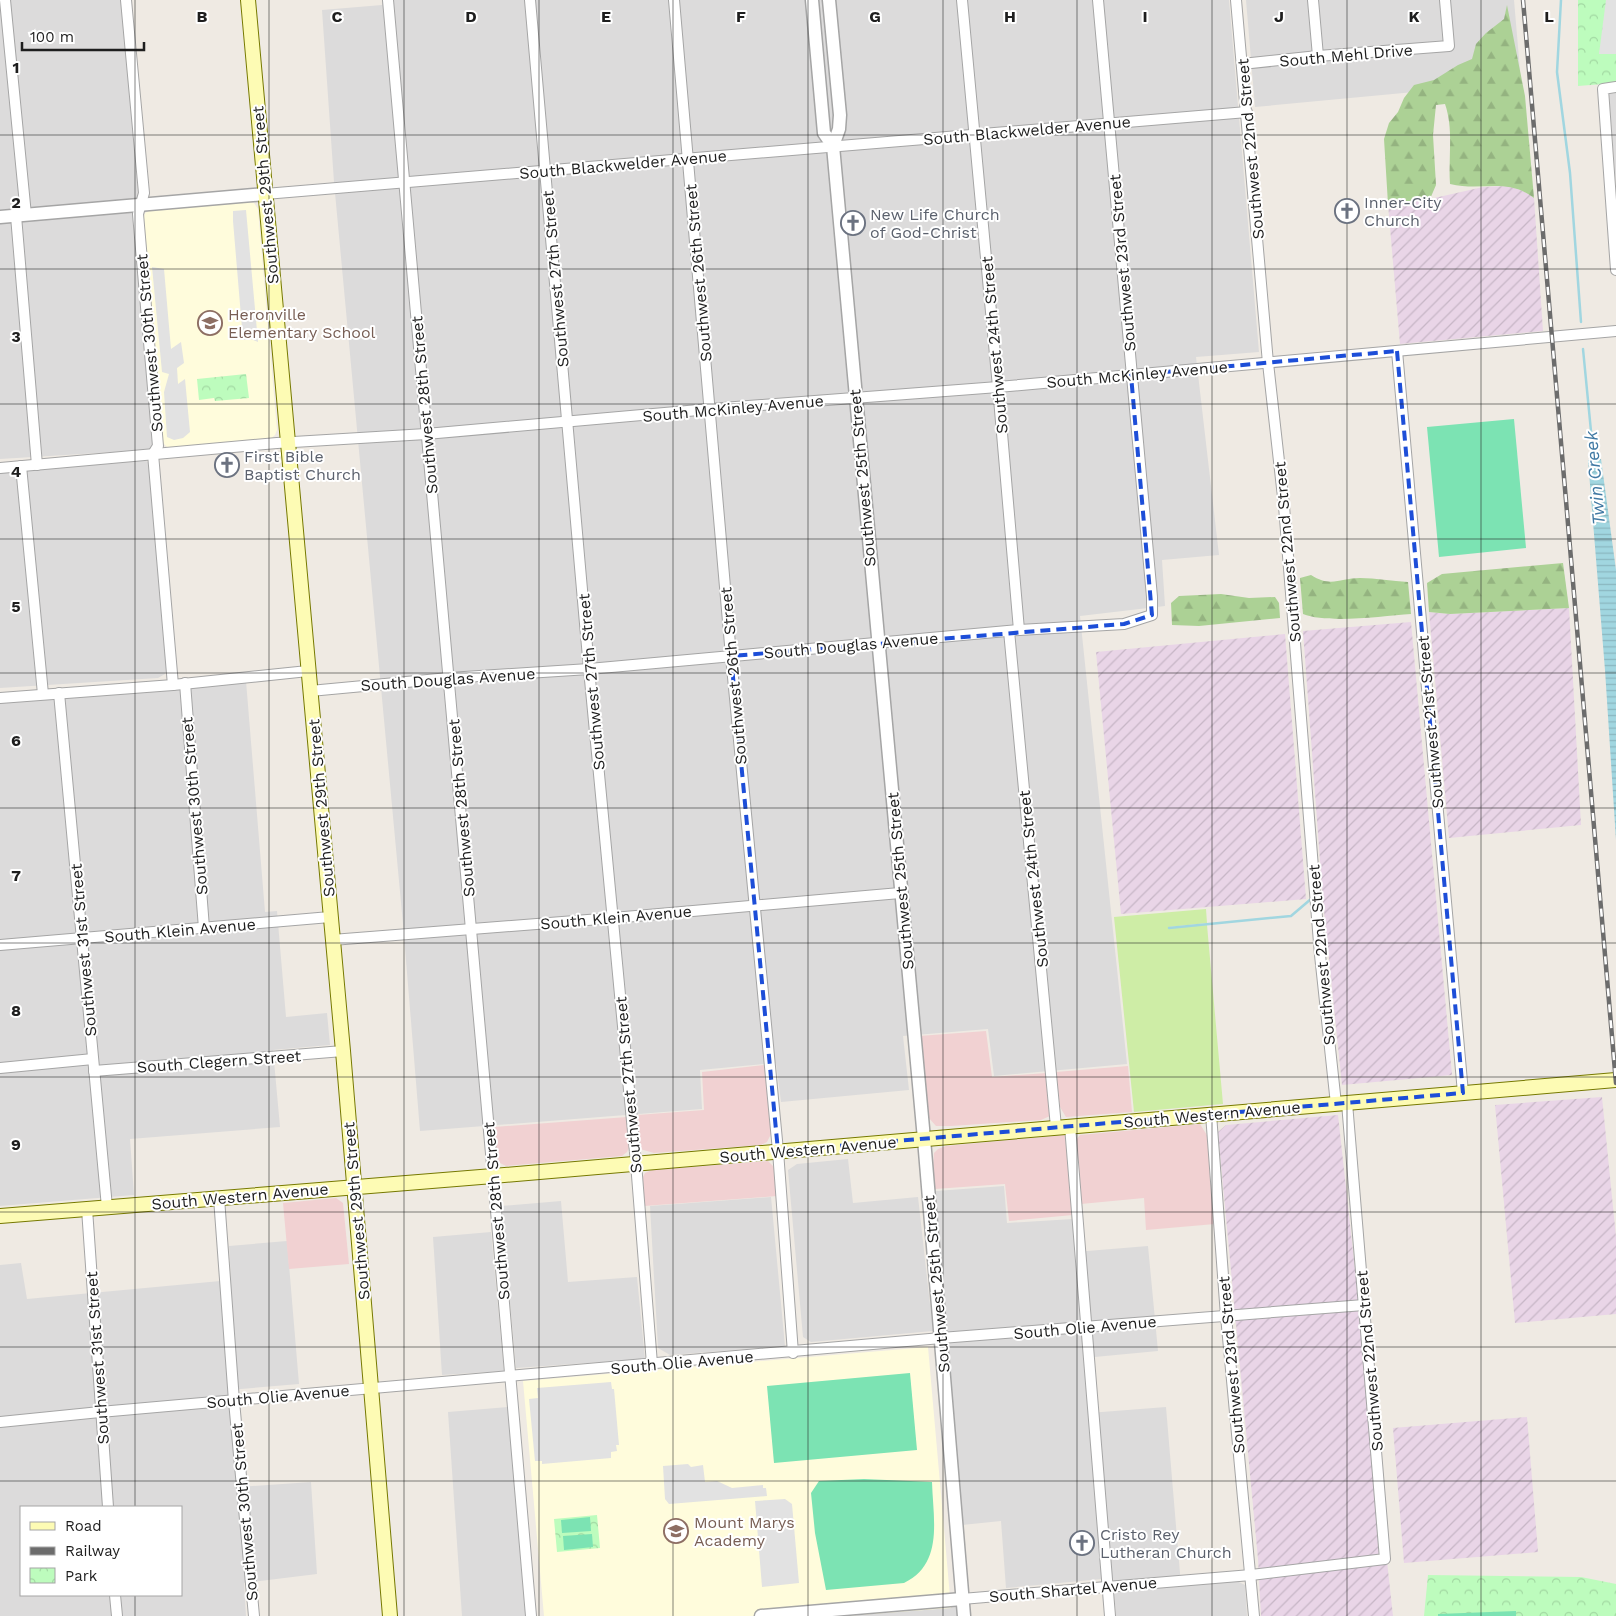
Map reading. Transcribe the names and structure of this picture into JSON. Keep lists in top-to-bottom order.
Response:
{
  "streets": {
    "main road": ["Southwest 29th Street", "South Western Avenue"],
    "street": [
      "South Mehl Drive",
      "South Blackwelder Avenue",
      "Southwest 22nd Street",
      "Southwest 23rd Street",
      "Southwest 26th Street",
      "Southwest 27th Street",
      "Southwest 30th Street",
      "Southwest 24th Street",
      "South McKinley Avenue",
      "Southwest 28th Street",
      "Southwest 25th Street",
      "South Douglas Avenue",
      "Southwest 21st Street",
      "South Klein Avenue",
      "Southwest 31st Street",
      "South Clegern Street",
      "South Olie Avenue",
      "South Shartel Avenue"
    ]
  },
  "crossings": [
    ["South Mehl Drive", "Southwest 22nd Street"],
    ["South Blackwelder Avenue", "Southwest 22nd Street"],
    ["South Blackwelder Avenue", "Southwest 29th Street"],
    ["South Blackwelder Avenue", "Southwest 23rd Street"],
    ["South Blackwelder Avenue", "Southwest 26th Street"],
    ["South Blackwelder Avenue", "Southwest 27th Street"],
    ["South Blackwelder Avenue", "Southwest 30th Street"],
    ["South Blackwelder Avenue", "Southwest 24th Street"],
    ["South Blackwelder Avenue", "Southwest 28th Street"],
    ["South Blackwelder Avenue", "Southwest 25th Street"],
    ["Southwest 22nd Street", "South McKinley Avenue"],
    ["Southwest 22nd Street", "South Western Avenue"],
    ["Southwest 22nd Street", "South Olie Avenue"],
    ["Southwest 22nd Street", "South Shartel Avenue"],
    ["Southwest 29th Street", "South McKinley Avenue"],
    ["Southwest 29th Street", "South Douglas Avenue"],
    ["Southwest 29th Street", "South Klein Avenue"],
    ["Southwest 29th Street", "South Clegern Street"],
    ["Southwest 29th Street", "South Western Avenue"],
    ["Southwest 29th Street", "South Olie Avenue"],
    ["Southwest 23rd Street", "South McKinley Avenue"],
    ["Southwest 23rd Street", "South Douglas Avenue"],
    ["Southwest 23rd Street", "South Western Avenue"],
    ["Southwest 23rd Street", "South Olie Avenue"],
    ["Southwest 23rd Street", "South Shartel Avenue"],
    ["Southwest 26th Street", "South McKinley Avenue"],
    ["Southwest 26th Street", "South Douglas Avenue"],
    ["Southwest 26th Street", "South Klein Avenue"],
    ["Southwest 26th Street", "South Western Avenue"],
    ["Southwest 26th Street", "South Olie Avenue"],
    ["Southwest 27th Street", "South McKinley Avenue"],
    ["Southwest 27th Street", "South Douglas Avenue"],
    ["Southwest 27th Street", "South Klein Avenue"],
    ["Southwest 27th Street", "South Western Avenue"],
    ["Southwest 27th Street", "South Olie Avenue"],
    ["Southwest 30th Street", "South McKinley Avenue"],
    ["Southwest 30th Street", "South Klein Avenue"],
    ["Southwest 30th Street", "South Western Avenue"],
    ["Southwest 30th Street", "South Olie Avenue"],
    ["Southwest 24th Street", "South McKinley Avenue"],
    ["Southwest 24th Street", "South Douglas Avenue"],
    ["Southwest 24th Street", "South Western Avenue"],
    ["Southwest 24th Street", "South Olie Avenue"],
    ["Southwest 24th Street", "South Shartel Avenue"],
    ["South McKinley Avenue", "Southwest 28th Street"],
    ["South McKinley Avenue", "Southwest 25th Street"],
    ["South McKinley Avenue", "Southwest 21st Street"],
    ["Southwest 28th Street", "South Douglas Avenue"],
    ["Southwest 28th Street", "South Klein Avenue"],
    ["Southwest 28th Street", "South Western Avenue"],
    ["Southwest 28th Street", "South Olie Avenue"],
    ["Southwest 25th Street", "South Douglas Avenue"],
    ["Southwest 25th Street", "South Klein Avenue"],
    ["Southwest 25th Street", "South Western Avenue"],
    ["Southwest 25th Street", "South Olie Avenue"],
    ["Southwest 25th Street", "South Shartel Avenue"],
    ["Southwest 21st Street", "South Western Avenue"],
    ["South Klein Avenue", "Southwest 31st Street"],
    ["Southwest 31st Street", "South Clegern Street"],
    ["Southwest 31st Street", "South Western Avenue"],
    ["Southwest 31st Street", "South Olie Avenue"]
  ],
  "water": ["Twin Creek"],
  "places": {
    "church": [
      "Inner-City Church",
      "New Life Church of God-Christ",
      "First Bible Baptist Church",
      "Cristo Rey Lutheran Church"
    ],
    "school or university": ["Heronville Elementary School", "Mount Marys Academy"]
  },
  "legend": ["Road", "Railway", "Park"],
  "scale_bar": "100 m",
  "grid": {
    "columns": [
      "B",
      "C",
      "D",
      "E",
      "F",
      "G",
      "H",
      "I",
      "J",
      "K",
      "L"
    ],
    "rows": [
      "1",
      "2",
      "3",
      "4",
      "5",
      "6",
      "7",
      "8",
      "9"
    ]
  }
}
